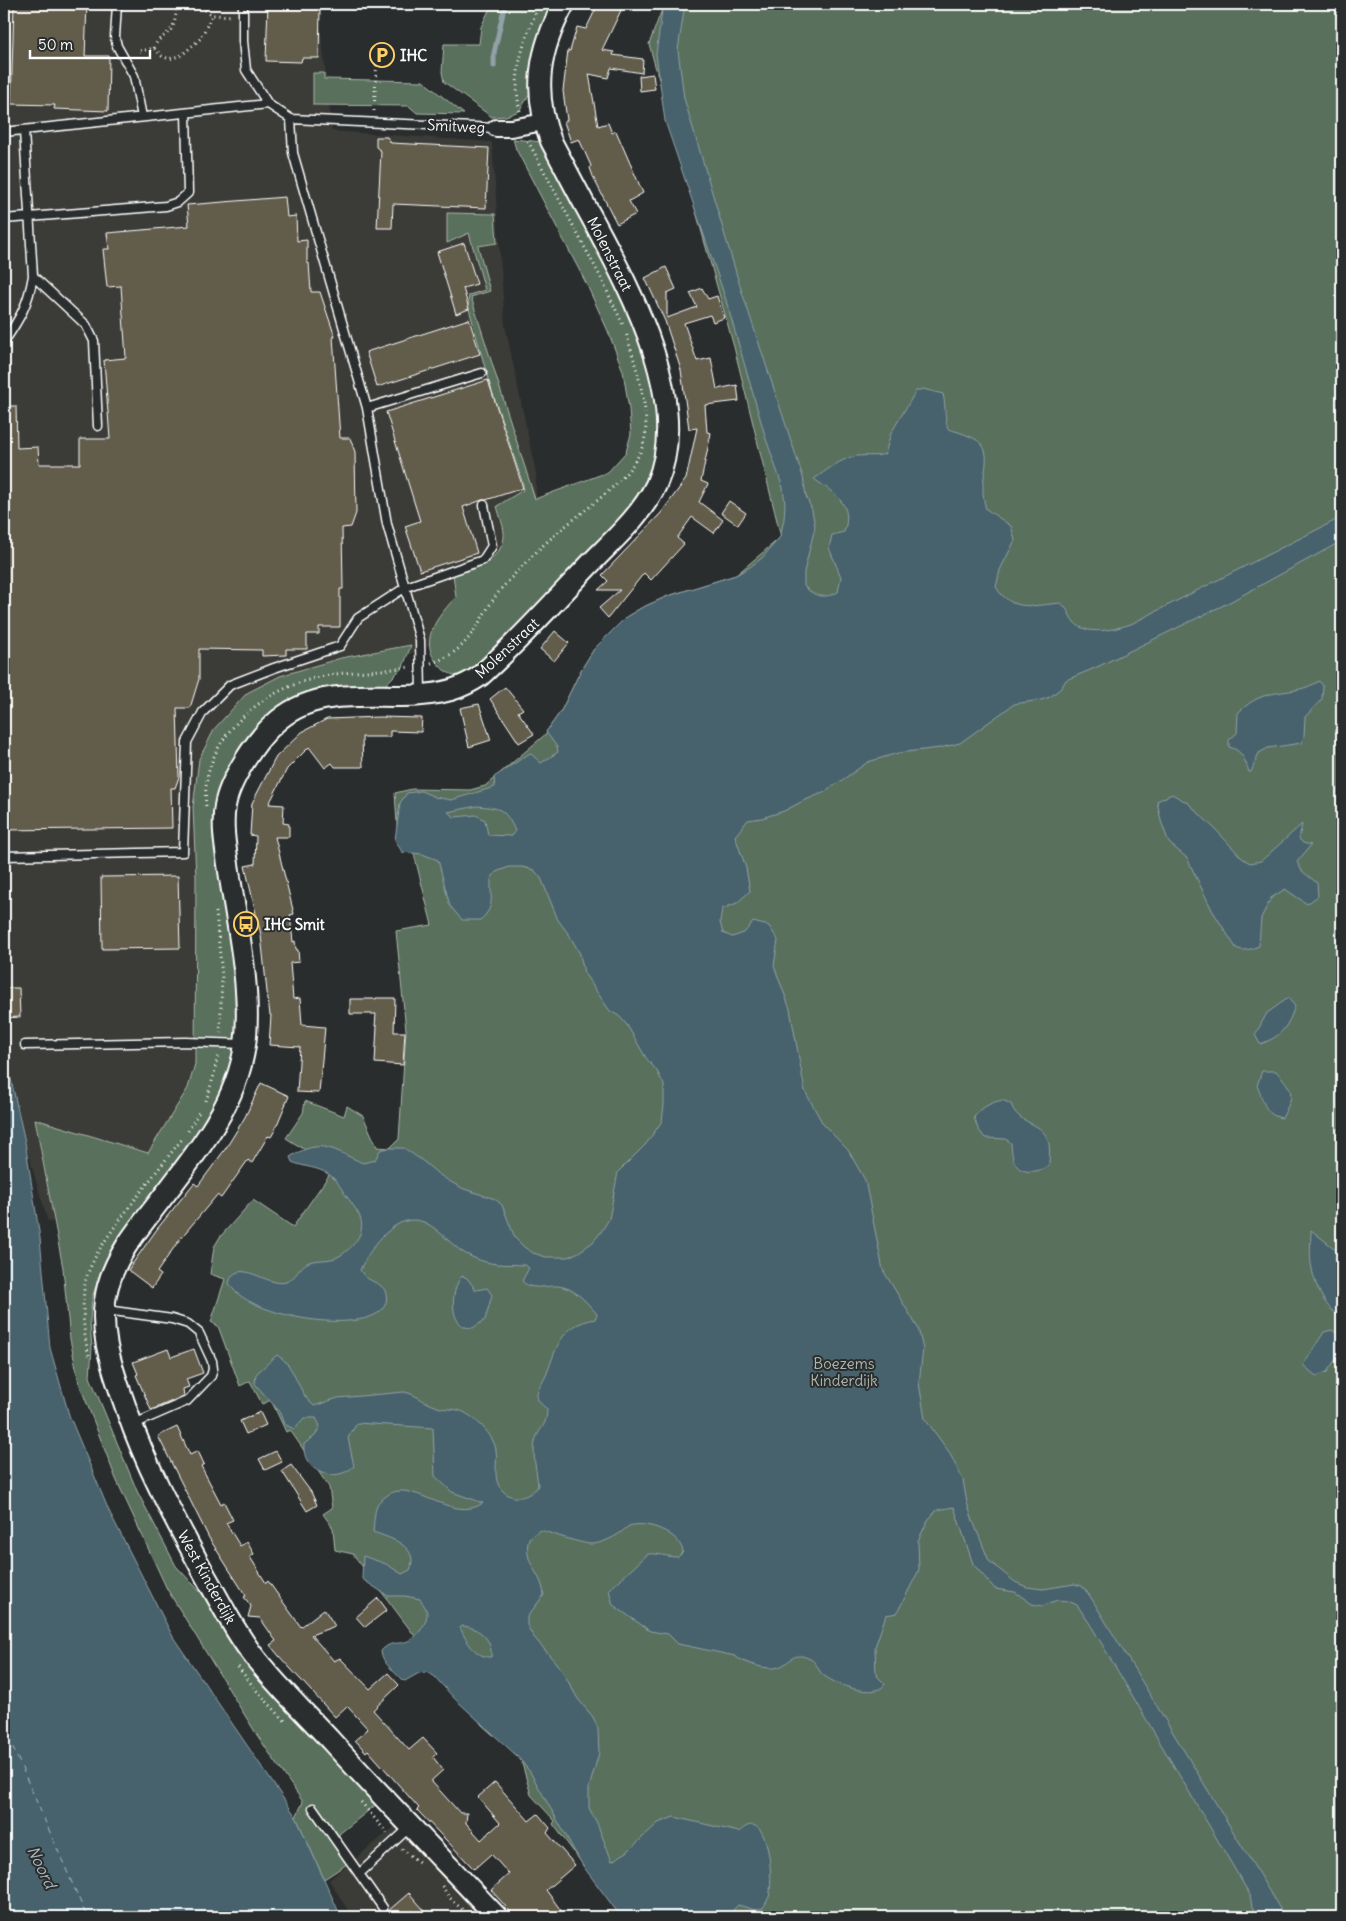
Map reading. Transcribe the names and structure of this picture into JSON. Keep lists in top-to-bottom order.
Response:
{
  "streets": {
    "street": ["Smitweg", "Molenstraat", "West Kinderdijk"]
  },
  "crossings": [
    ["Smitweg", "Molenstraat"],
    ["Molenstraat", "West Kinderdijk"]
  ],
  "water": ["Noord"],
  "parks": ["Boezems Kinderdijk"],
  "places": {
    "parking": ["IHC"],
    "bus stop": ["IHC Smit"]
  },
  "scale_bar": "50 m"
}
